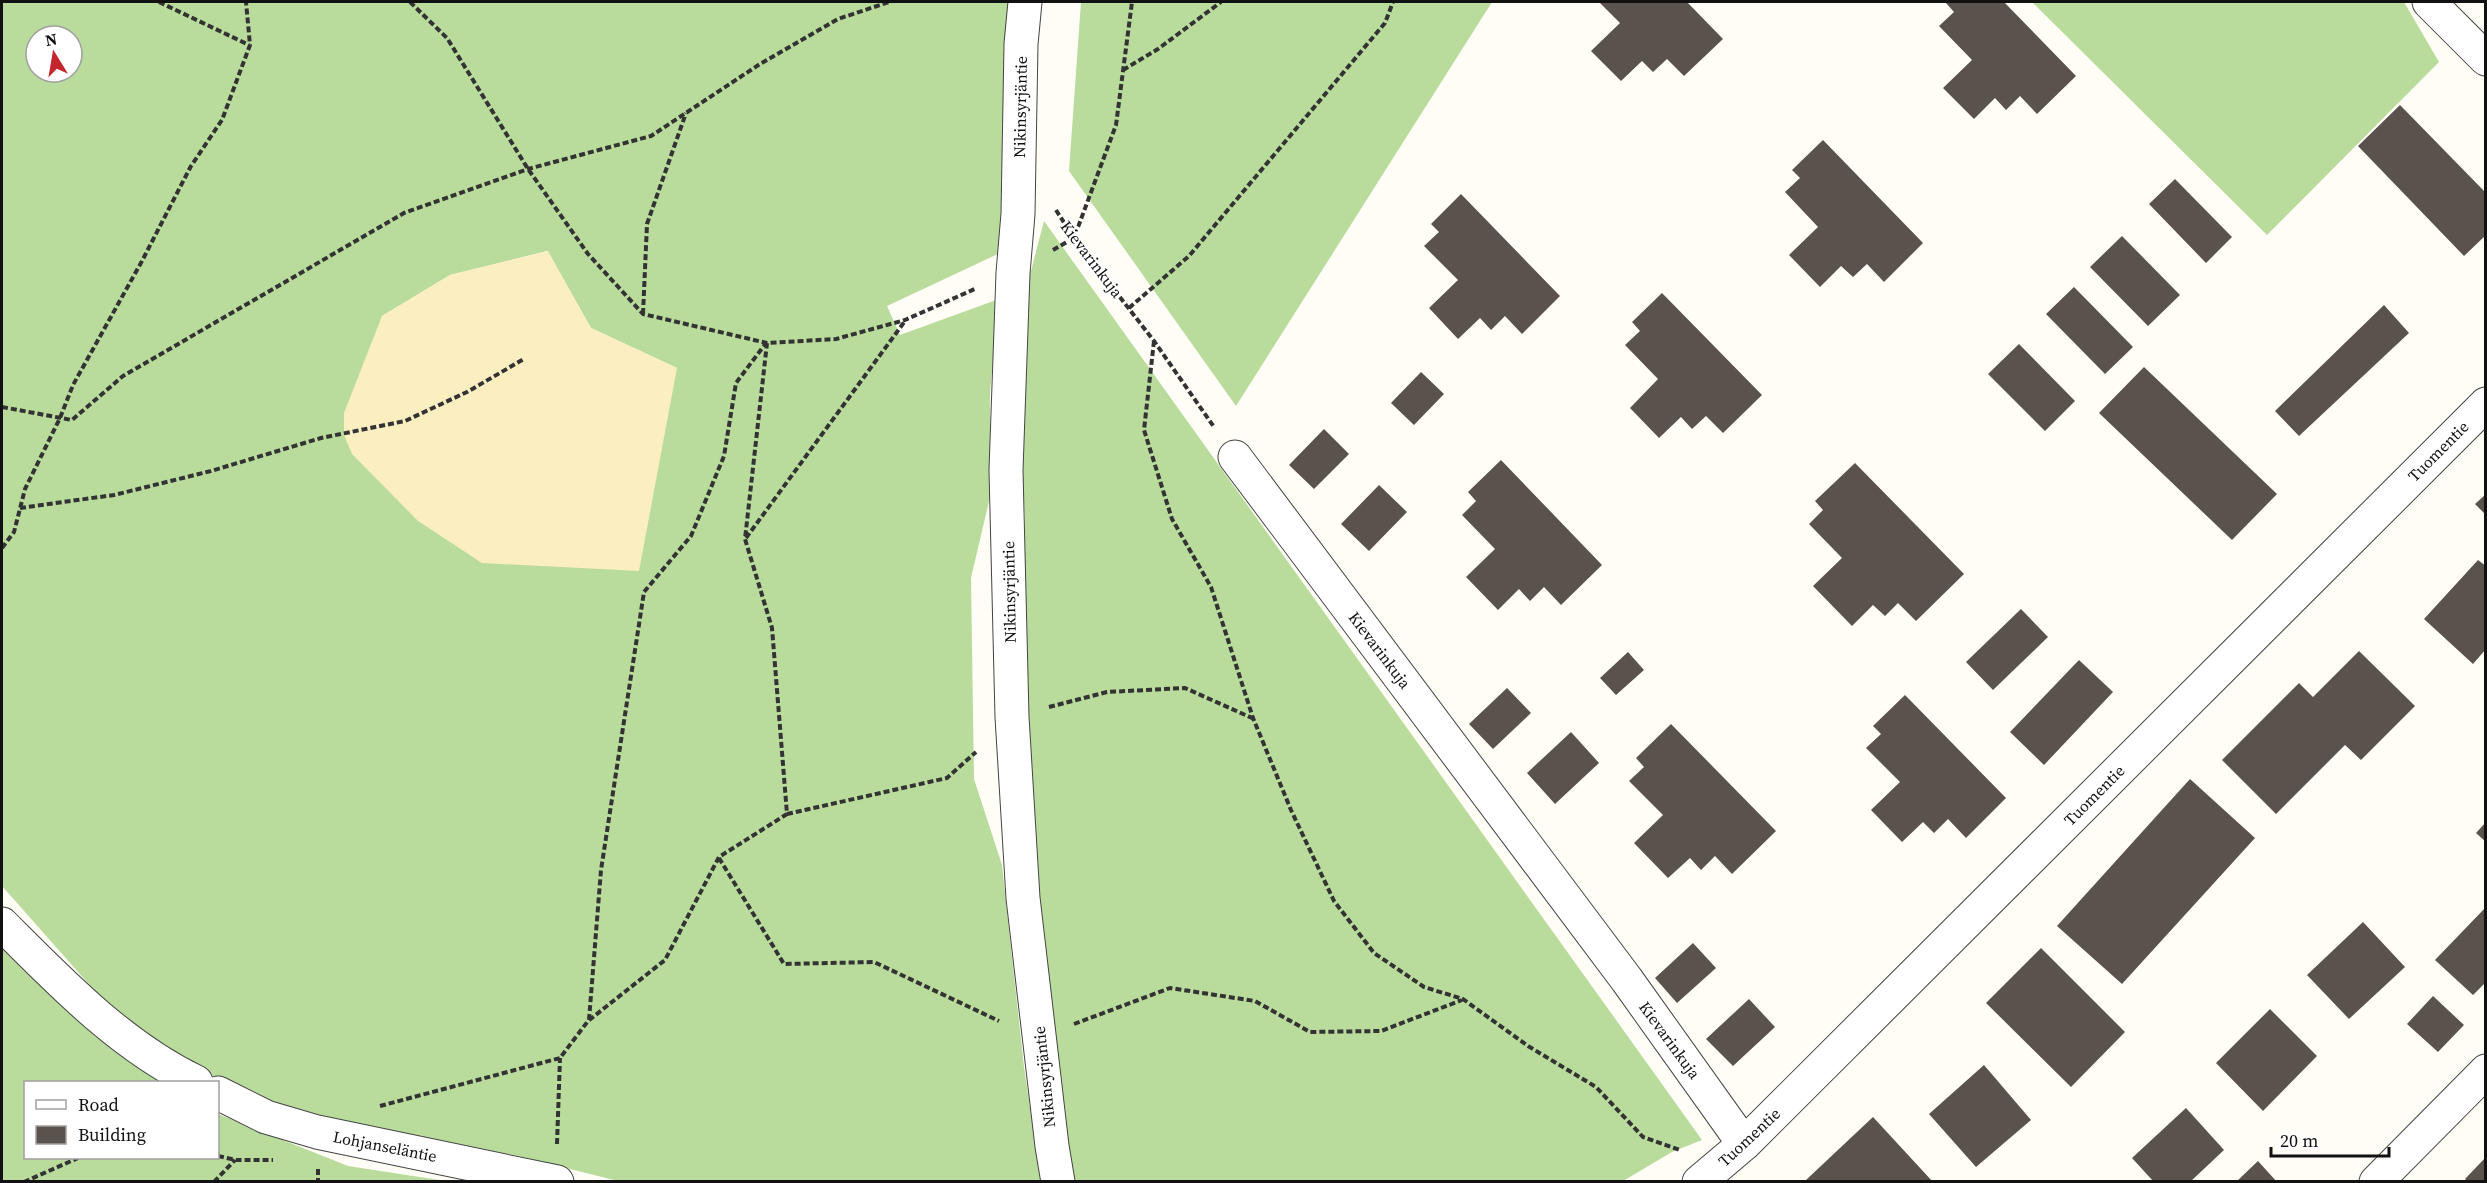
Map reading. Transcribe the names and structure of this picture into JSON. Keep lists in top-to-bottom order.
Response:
{
  "streets": {
    "street": [
      "Nikinsyrjäntie",
      "Kievarinkuja",
      "Tuomentie",
      "Lohjanseläntie"
    ]
  },
  "crossings": [
    ["Kievarinkuja", "Tuomentie"]
  ],
  "legend": ["Road", "Building"],
  "scale_bar": "20 m",
  "north": "top"
}
